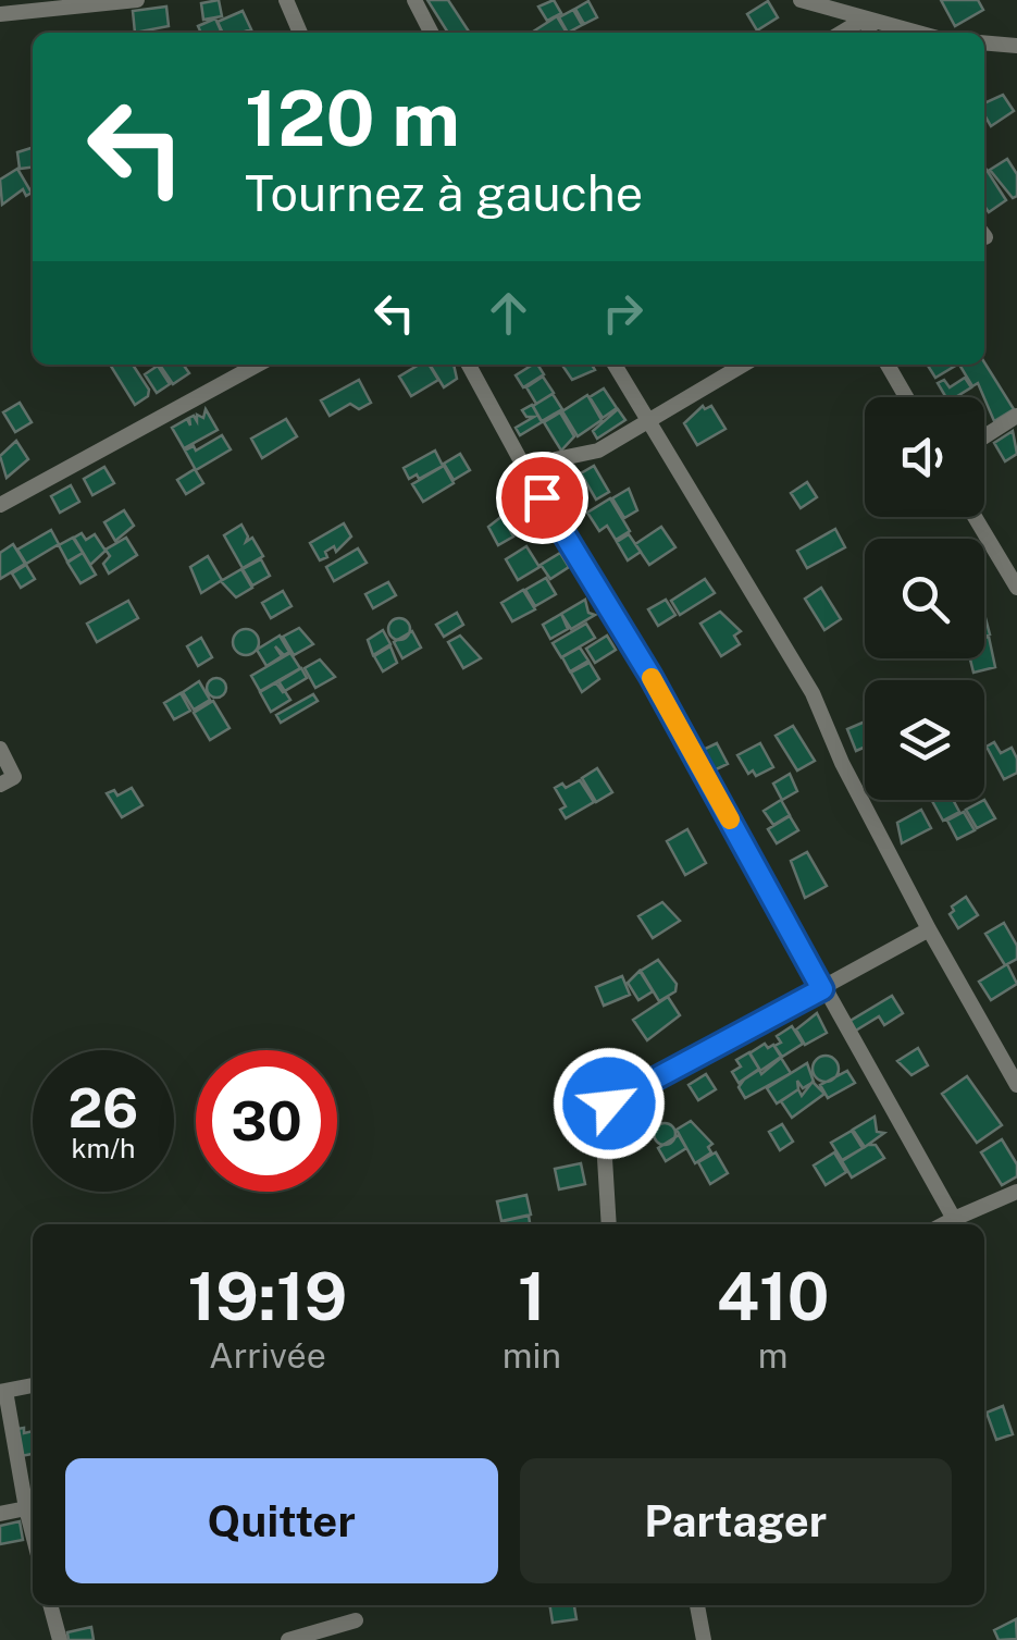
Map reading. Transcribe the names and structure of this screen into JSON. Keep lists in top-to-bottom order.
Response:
{
  "page": {
    "turn": ["120 m", "Tournez à gauche"],
    "speed": "26 km/h",
    "limit": "30",
    "eta": [
      "19:19",
      "Arrivée",
      "1",
      "min",
      "410",
      "m"
    ],
    "buttons": ["Quitter", "Partager"]
  }
}
